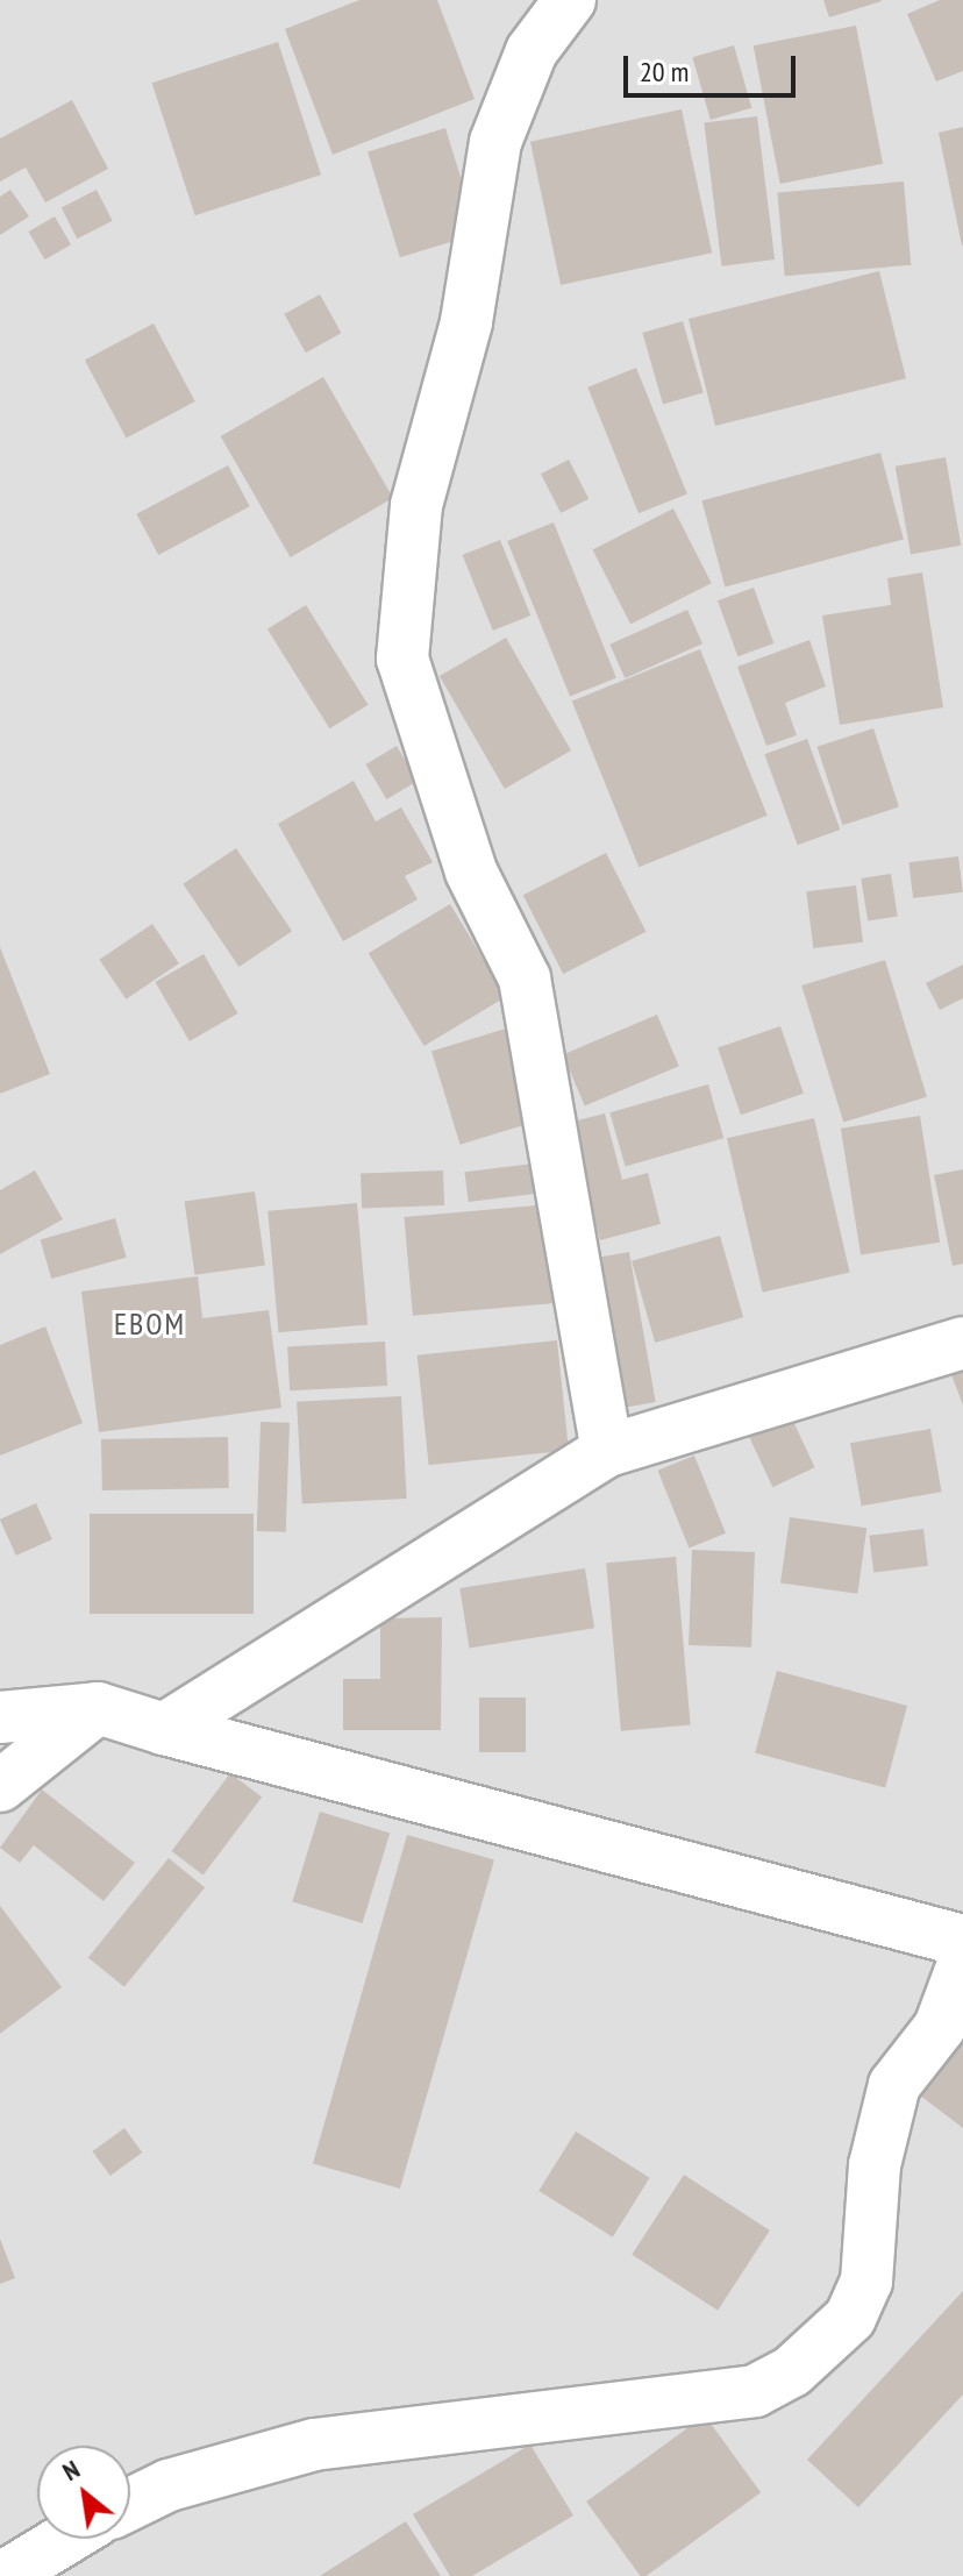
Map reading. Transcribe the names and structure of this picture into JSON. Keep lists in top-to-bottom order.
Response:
{
  "districts": ["EBOM"],
  "scale_bar": "20 m",
  "north": "top left"
}
